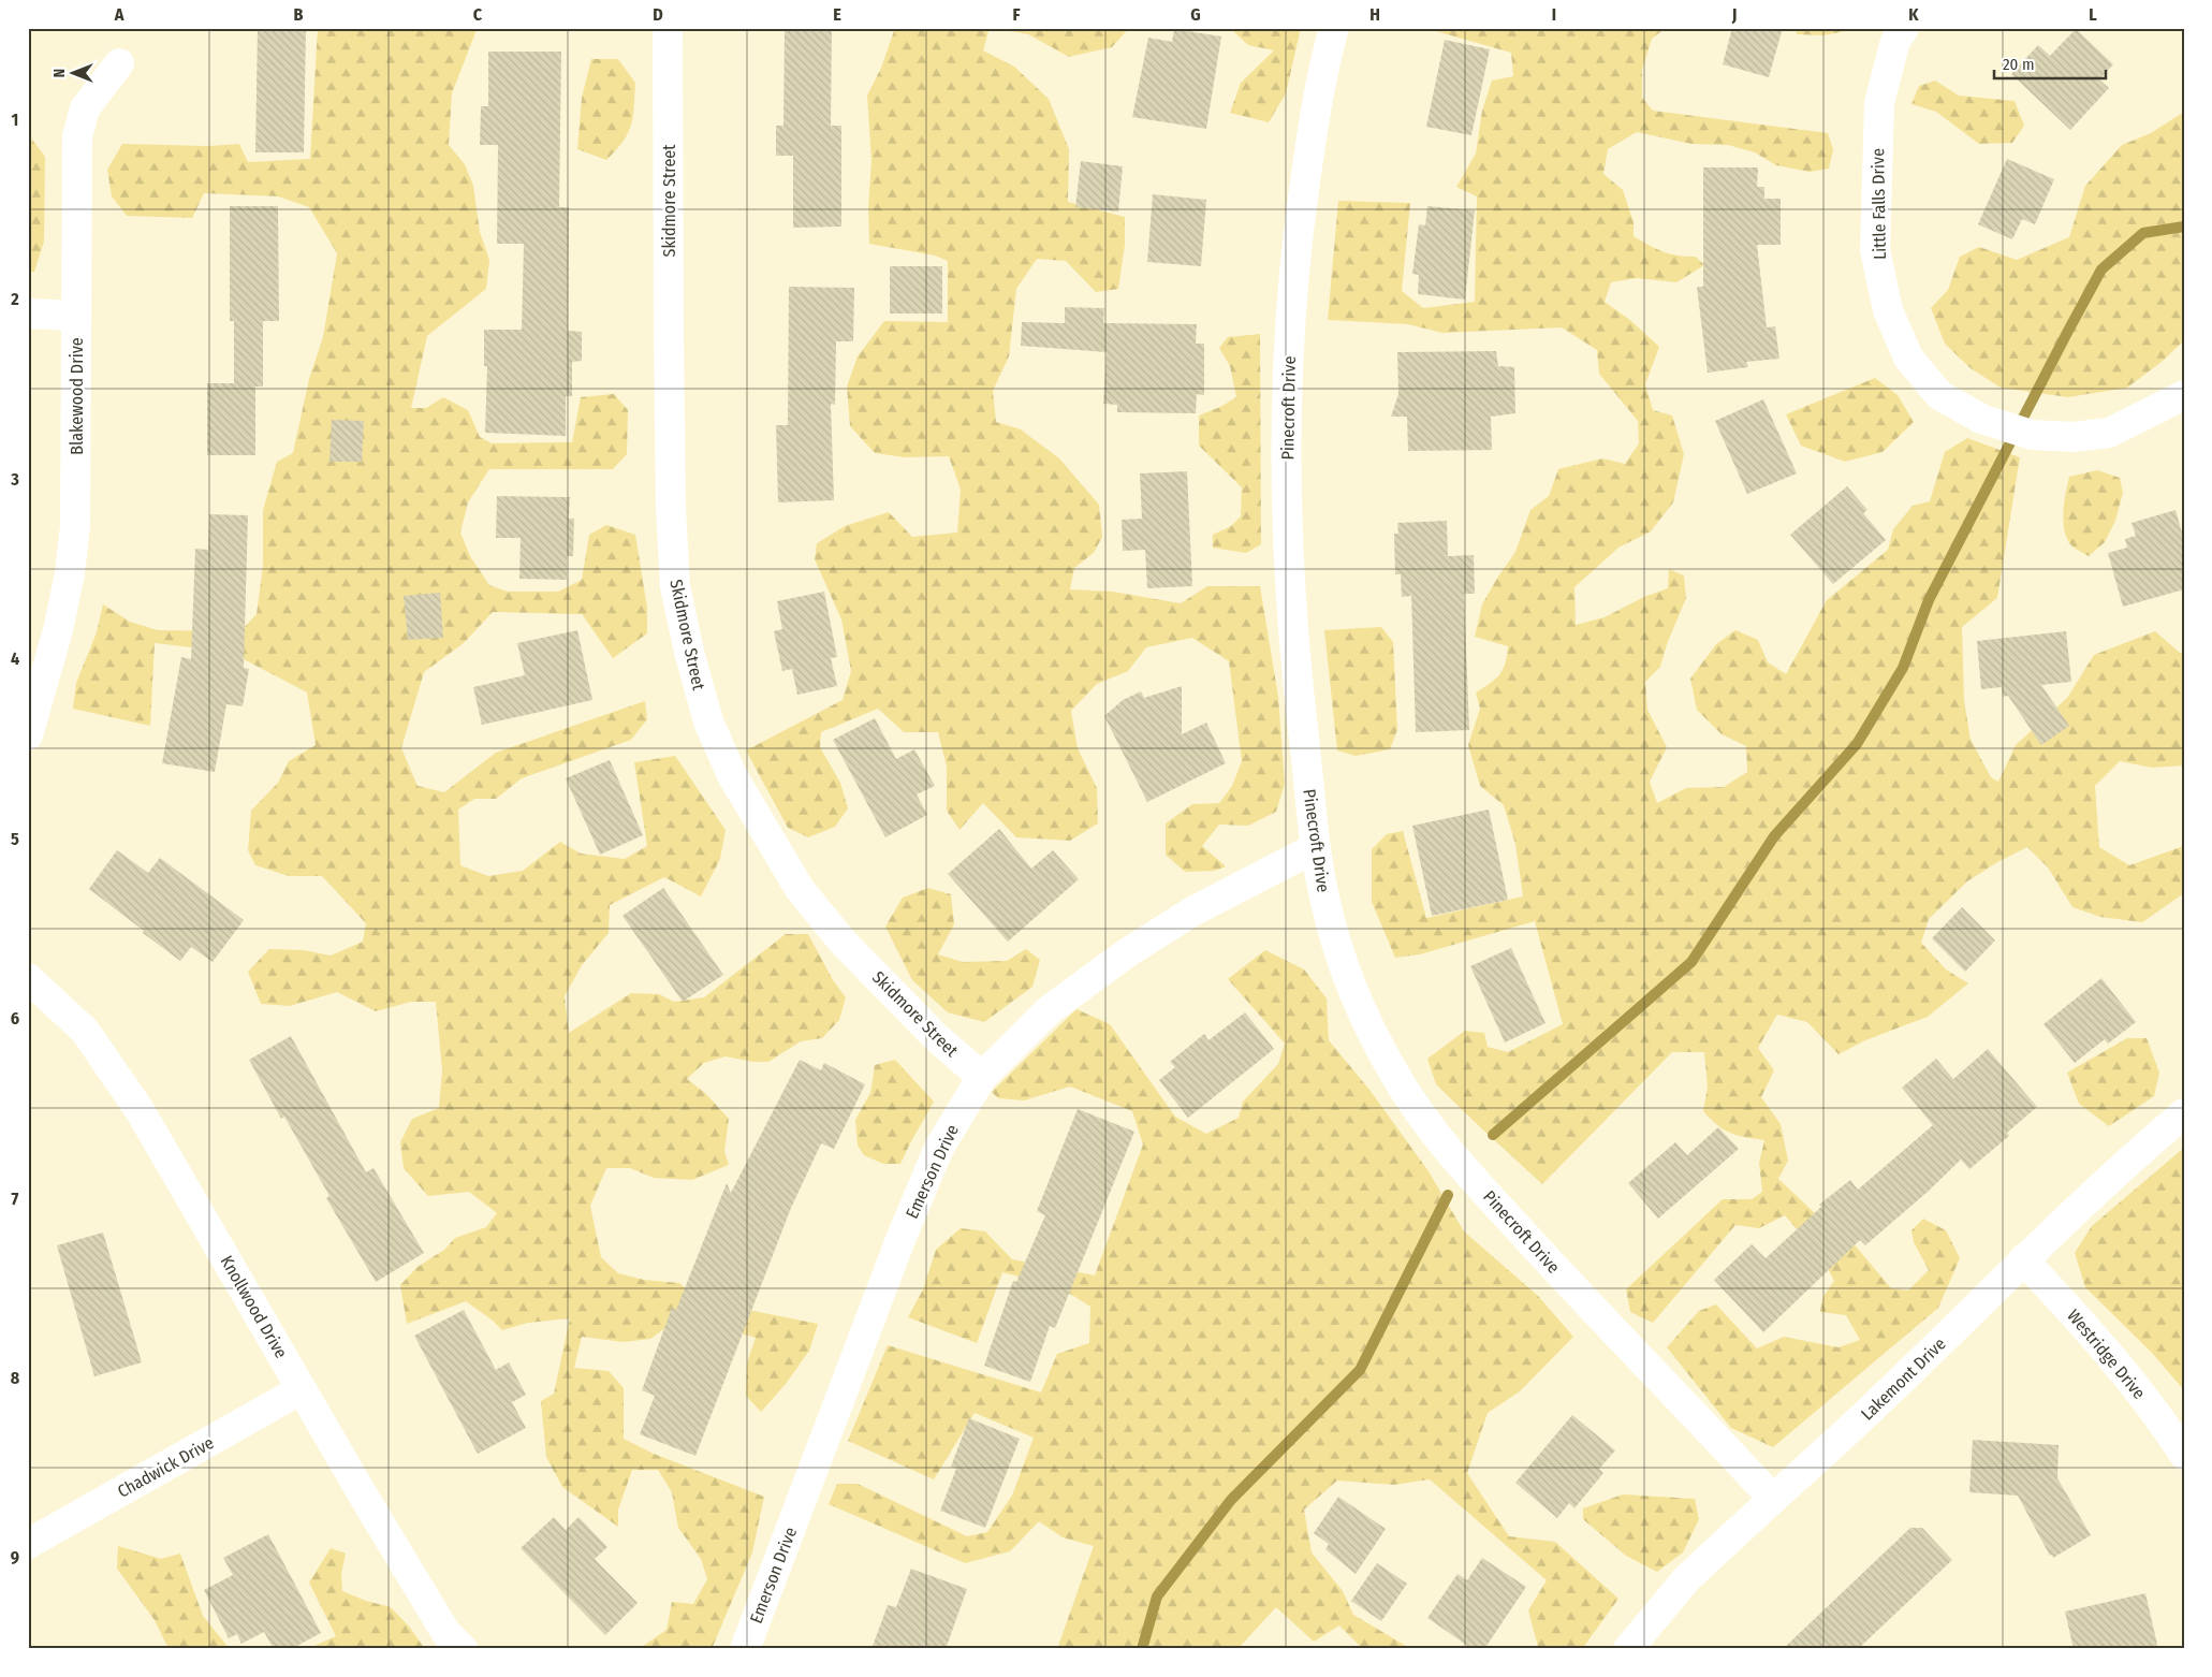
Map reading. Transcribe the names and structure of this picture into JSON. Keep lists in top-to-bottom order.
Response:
{
  "streets": {
    "street": [
      "Skidmore Street",
      "Little Falls Drive",
      "Blakewood Drive",
      "Pinecroft Drive",
      "Emerson Drive",
      "Knollwood Drive",
      "Westridge Drive",
      "Lakemont Drive",
      "Chadwick Drive"
    ]
  },
  "crossings": [
    ["Skidmore Street", "Emerson Drive"],
    ["Pinecroft Drive", "Emerson Drive"],
    ["Pinecroft Drive", "Lakemont Drive"],
    ["Knollwood Drive", "Chadwick Drive"],
    ["Westridge Drive", "Lakemont Drive"]
  ],
  "scale_bar": "20 m",
  "north": "left",
  "grid": {
    "columns": [
      "A",
      "B",
      "C",
      "D",
      "E",
      "F",
      "G",
      "H",
      "I",
      "J",
      "K",
      "L"
    ],
    "rows": [
      "1",
      "2",
      "3",
      "4",
      "5",
      "6",
      "7",
      "8",
      "9"
    ]
  }
}
